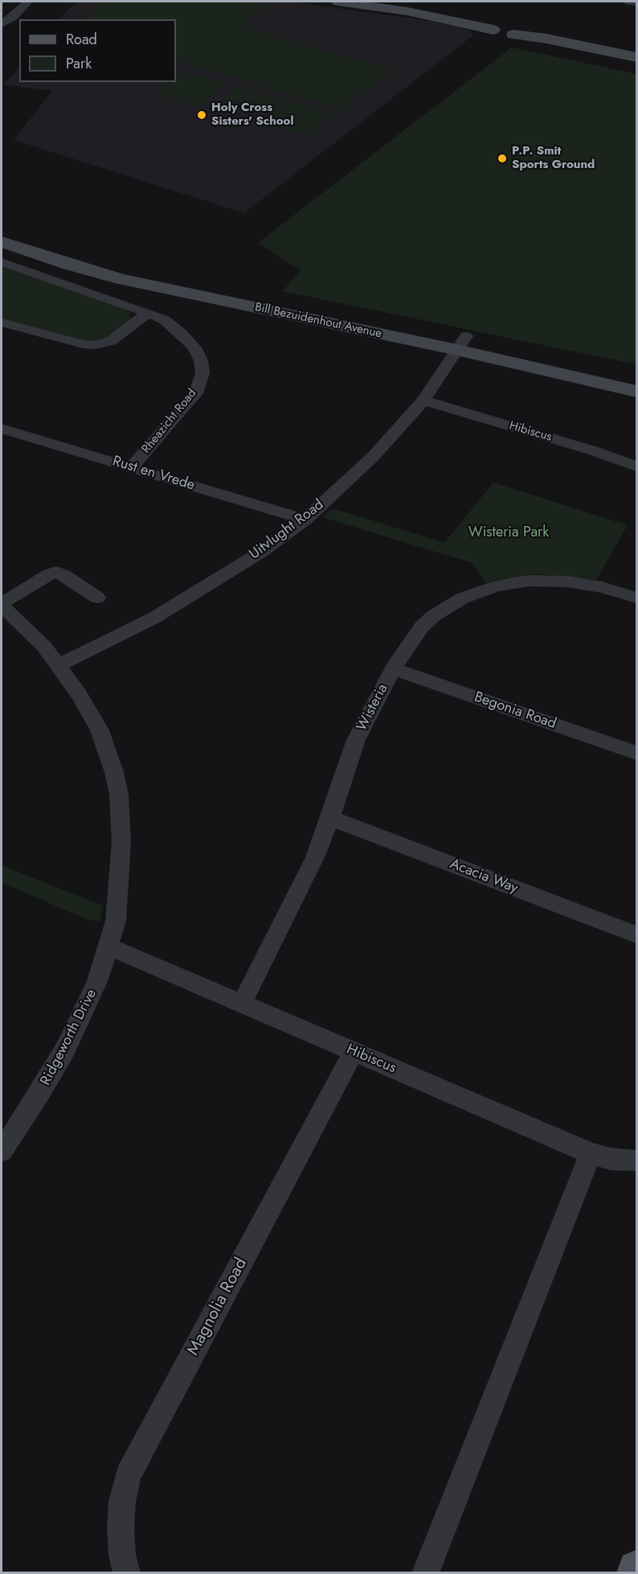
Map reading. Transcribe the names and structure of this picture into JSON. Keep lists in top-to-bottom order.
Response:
{
  "streets": {
    "main road": ["Bill Bezuidenhout Avenue"],
    "street": [
      "Rheazicht Road",
      "Hibiscus",
      "Rust en Vrede",
      "Uitvlught Road",
      "Wisteria",
      "Begonia Road",
      "Acacia Way",
      "Ridgeworth Drive",
      "Magnolia Road"
    ]
  },
  "crossings": [
    ["Bill Bezuidenhout Avenue", "Uitvlught Road"],
    ["Rheazicht Road", "Rust en Vrede"],
    ["Hibiscus", "Uitvlught Road"],
    ["Hibiscus", "Wisteria"],
    ["Hibiscus", "Ridgeworth Drive"],
    ["Hibiscus", "Magnolia Road"],
    ["Rust en Vrede", "Uitvlught Road"],
    ["Uitvlught Road", "Ridgeworth Drive"],
    ["Wisteria", "Begonia Road"],
    ["Wisteria", "Acacia Way"]
  ],
  "parks": ["Wisteria Park"],
  "places": ["Holy Cross Sisters' School", "P.P. Smit Sports Ground"],
  "legend": ["Road", "Park"]
}
